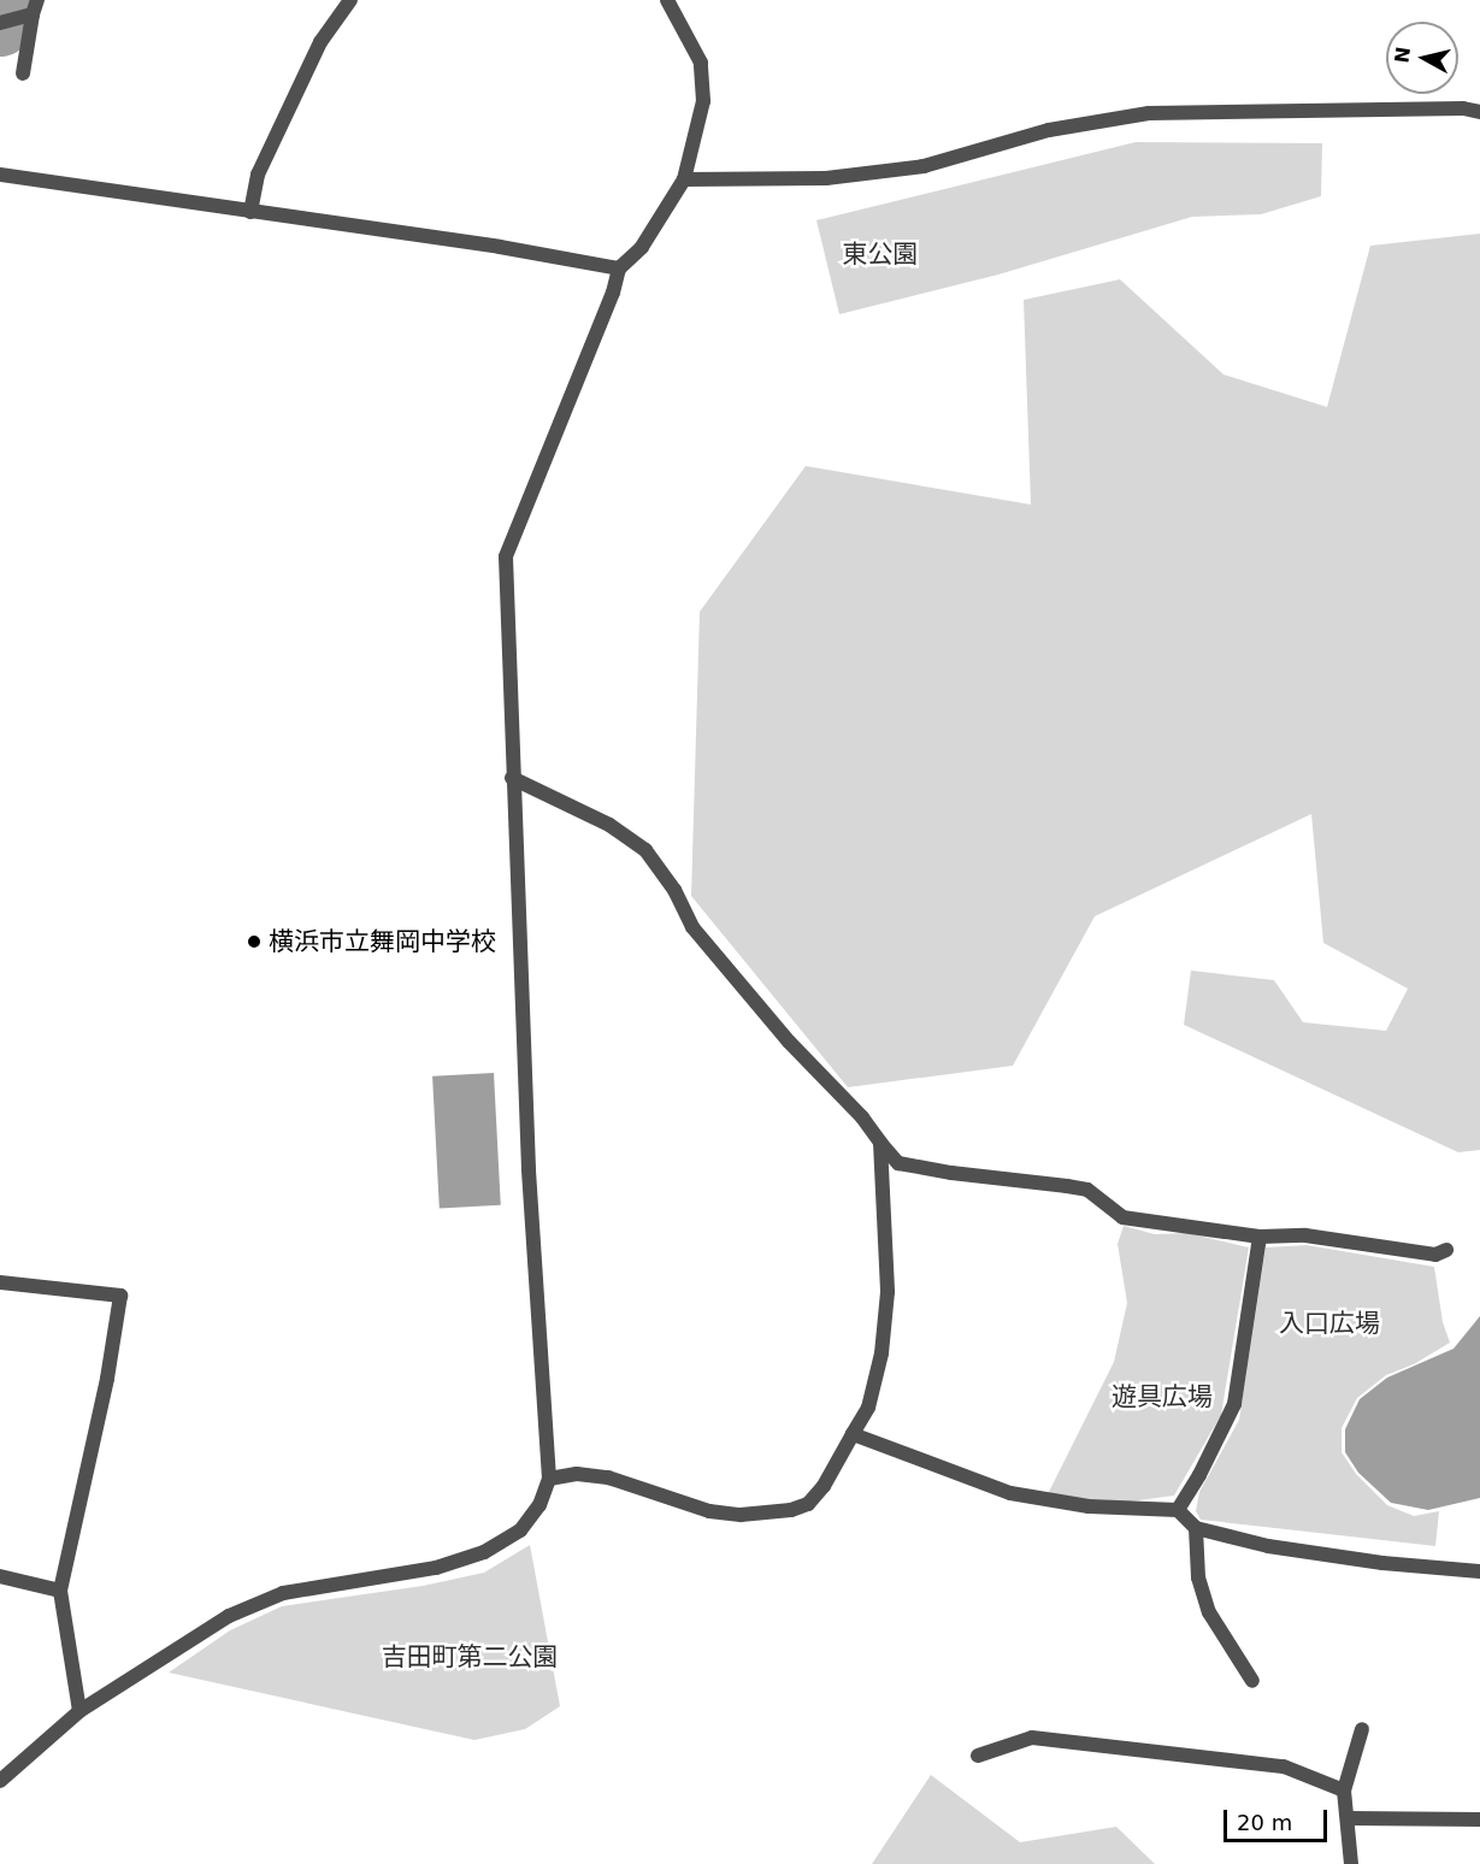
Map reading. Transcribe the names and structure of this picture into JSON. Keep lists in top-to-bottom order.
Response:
{
  "parks": [
    "東公園",
    "入口広場",
    "遊具広場",
    "吉田町第二公園"
  ],
  "places": ["横浜市立舞岡中学校"],
  "scale_bar": "20 m",
  "north": "left"
}
